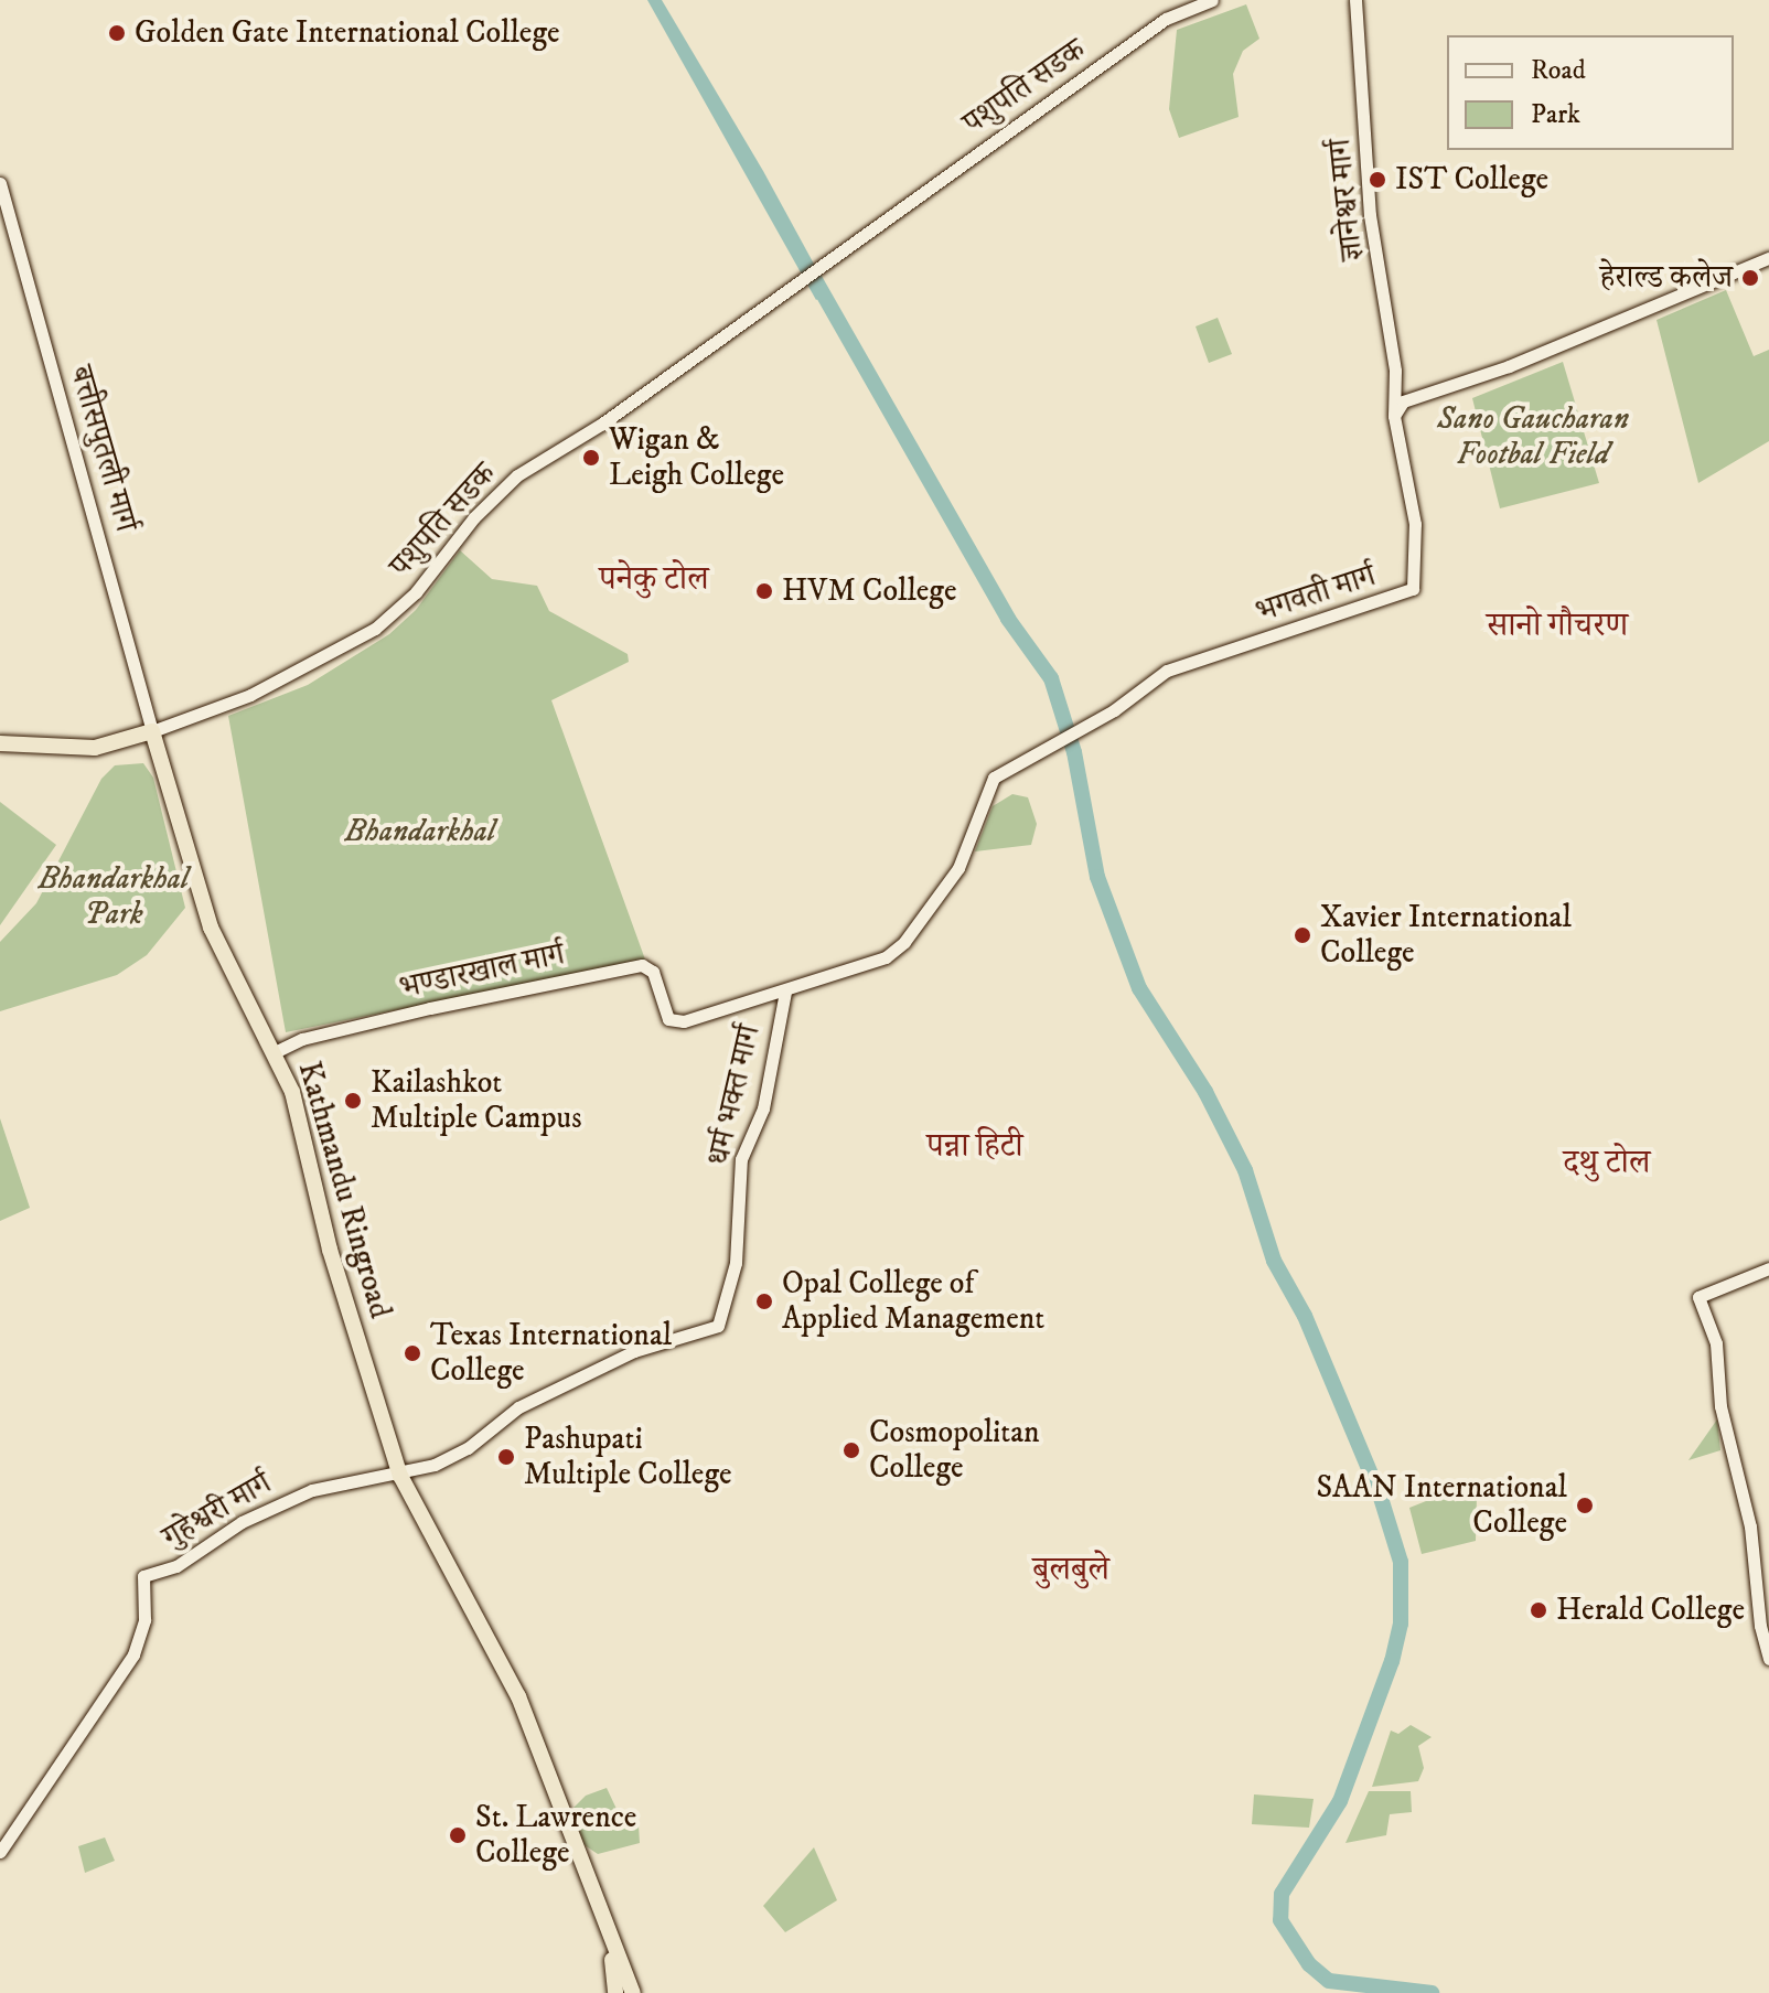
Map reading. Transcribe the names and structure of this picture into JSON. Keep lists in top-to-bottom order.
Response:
{
  "streets": {
    "highway": ["Kathmandu Ringroad"],
    "main road": [
      "पशुपति सडक",
      "ज्ञानेश्वर मार्ग",
      "बत्तीसपुतली मार्ग",
      "भगवती मार्ग",
      "भण्डारखाल मार्ग",
      "धर्म भक्त मार्ग",
      "गुहेश्वरी मार्ग"
    ]
  },
  "crossings": [
    ["पशुपति सडक", "बत्तीसपुतली मार्ग"],
    ["पशुपति सडक", "Kathmandu Ringroad"],
    ["ज्ञानेश्वर मार्ग", "भगवती मार्ग"],
    ["बत्तीसपुतली मार्ग", "Kathmandu Ringroad"],
    ["भगवती मार्ग", "धर्म भक्त मार्ग"],
    ["भण्डारखाल मार्ग", "धर्म भक्त मार्ग"],
    ["भण्डारखाल मार्ग", "Kathmandu Ringroad"],
    ["धर्म भक्त मार्ग", "गुहेश्वरी मार्ग"],
    ["Kathmandu Ringroad", "गुहेश्वरी मार्ग"]
  ],
  "districts": [
    "पनेकु टोल",
    "सानो गौचरण",
    "पन्ना हिटी",
    "दथु टोल",
    "बुलबुले"
  ],
  "parks": ["Sano Gaucharan Footbal Field", "Bhandarkhal", "Bhandarkhal Park"],
  "places": [
    "Golden Gate International College",
    "IST College",
    "हेराल्ड कलेज",
    "Wigan & Leigh College",
    "HVM College",
    "Xavier International College",
    "Kailashkot Multiple Campus",
    "Opal College of Applied Management",
    "Texas International College",
    "Cosmopolitan College",
    "Pashupati Multiple College",
    "SAAN International College",
    "Herald College",
    "St. Lawrence College"
  ],
  "legend": ["Road", "Park"]
}
